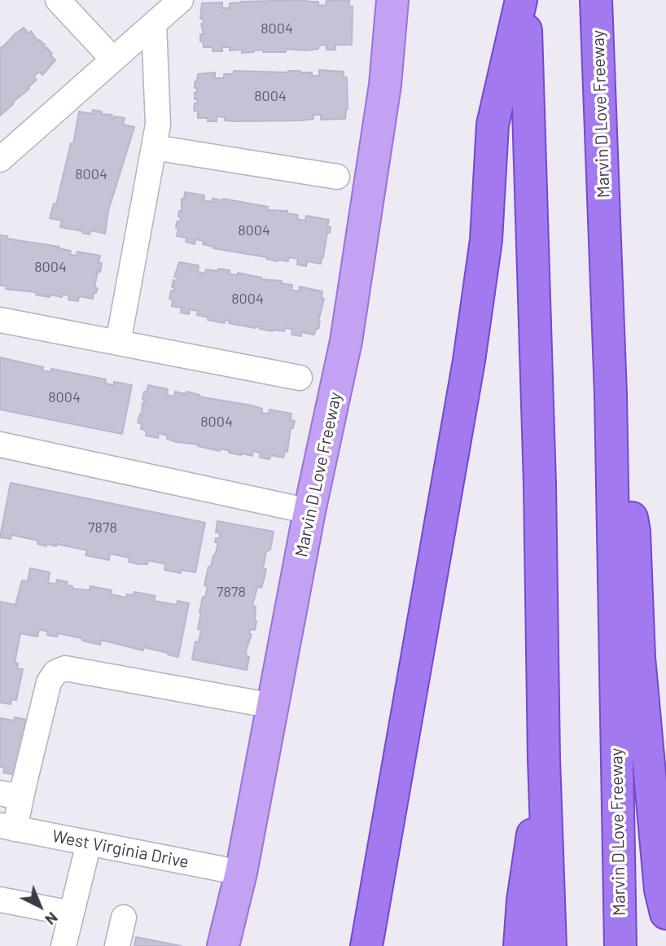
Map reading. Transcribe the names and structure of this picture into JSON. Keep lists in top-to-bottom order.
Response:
{
  "streets": {
    "highway": ["Marvin D Love Freeway"],
    "street": ["West Virginia Drive"]
  },
  "crossings": [
    ["Marvin D Love Freeway", "West Virginia Drive"]
  ],
  "house_numbers": [
    "8004",
    "8004",
    "8004",
    "8004",
    "8004",
    "8004",
    "8004",
    "8004",
    "7878",
    "7878"
  ],
  "north": "bottom right"
}
